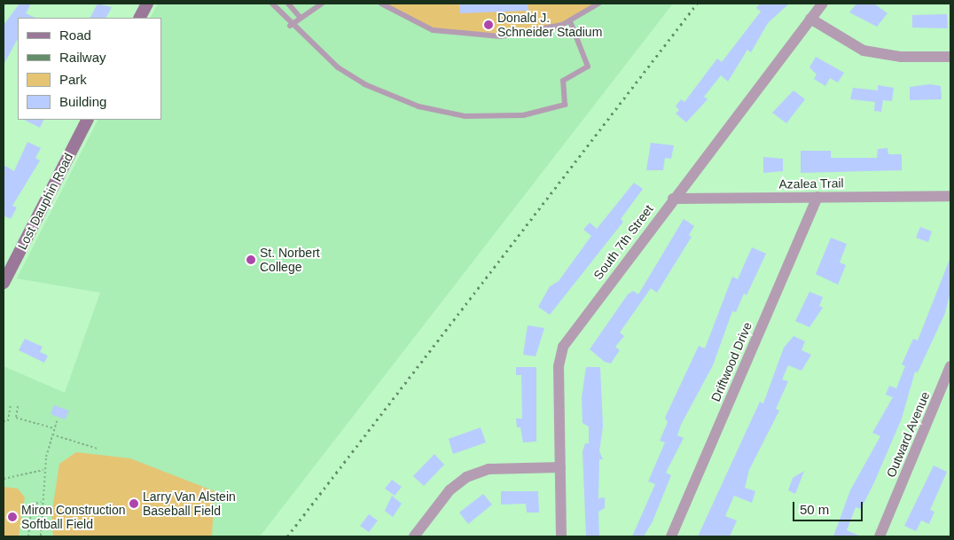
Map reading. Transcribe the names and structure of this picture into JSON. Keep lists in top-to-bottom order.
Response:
{
  "streets": {
    "main road": ["Lost Dauphin Road"],
    "street": [
      "Azalea Trail",
      "South 7th Street",
      "Driftwood Drive",
      "Outward Avenue"
    ]
  },
  "crossings": [
    ["Azalea Trail", "South 7th Street"],
    ["Azalea Trail", "Driftwood Drive"]
  ],
  "places": [
    "Donald J. Schneider Stadium",
    "St. Norbert College",
    "Larry Van Alstein Baseball Field",
    "Miron Construction Softball Field"
  ],
  "legend": [
    "Road",
    "Railway",
    "Park",
    "Building"
  ],
  "scale_bar": "50 m"
}
